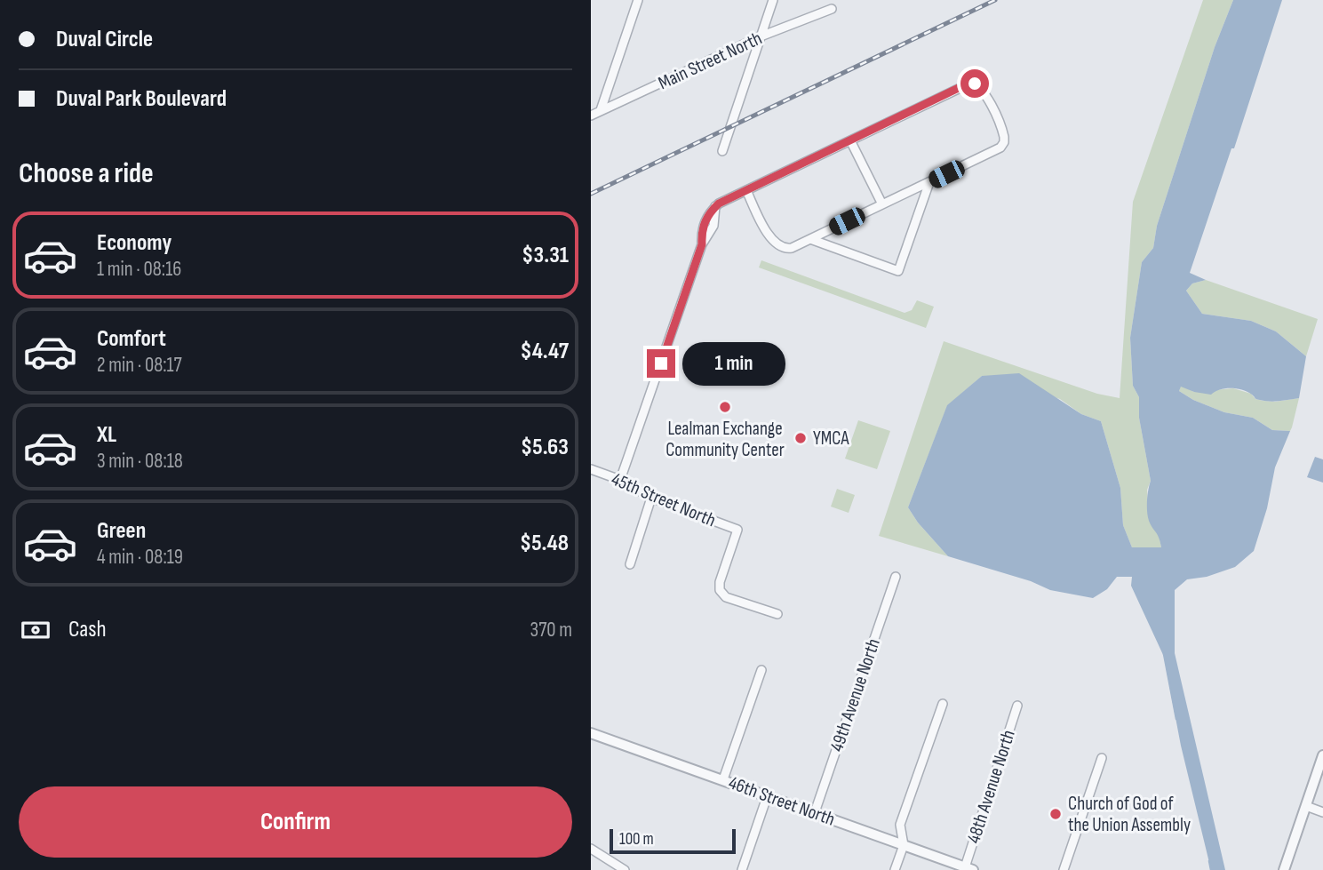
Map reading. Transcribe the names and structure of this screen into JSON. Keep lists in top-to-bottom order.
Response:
{
  "streets": {
    "street": [
      "Main Street North",
      "45th Street North",
      "49th Avenue North",
      "48th Avenue North",
      "46th Street North"
    ]
  },
  "crossings": [
    ["49th Avenue North", "46th Street North"],
    ["48th Avenue North", "46th Street North"]
  ],
  "places": ["Lealman Exchange Community Center", "YMCA", "Church of God of the Union Assembly"],
  "scale_bar": "100 m",
  "page": {
    "banner": ["Duval Circle", "Duval Park Boulevard"],
    "heading": "Choose a ride",
    "list": [
      {
        "name": "Economy",
        "note": "1 min · 08:16",
        "value": "$3.31"
      },
      {
        "name": "Comfort",
        "note": "2 min · 08:17",
        "value": "$4.47"
      },
      {
        "name": "XL",
        "note": "3 min · 08:18",
        "value": "$5.63"
      },
      {
        "name": "Green",
        "note": "4 min · 08:19",
        "value": "$5.48"
      }
    ],
    "bubble": "1 min",
    "pay": ["Cash", "370 m"],
    "buttons": "Confirm",
    "scale": "100 m"
  }
}
